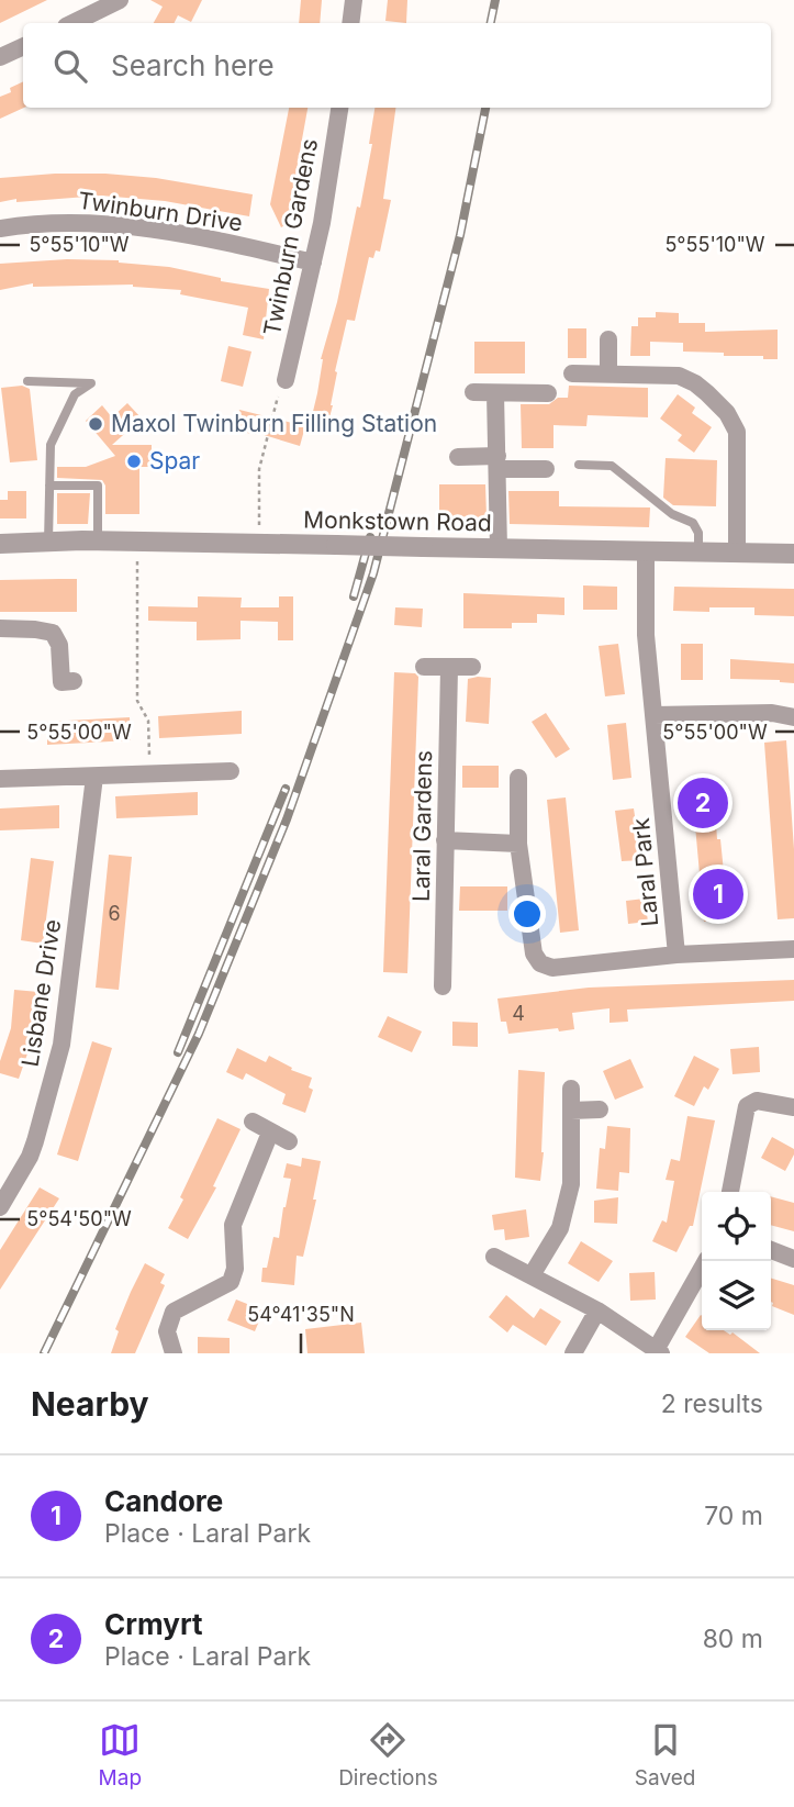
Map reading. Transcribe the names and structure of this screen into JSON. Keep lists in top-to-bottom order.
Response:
{
  "streets": {
    "street": [
      "Twinburn Drive",
      "Twinburn Gardens",
      "Monkstown Road",
      "Laral Gardens",
      "Laral Park",
      "Lisbane Drive"
    ]
  },
  "crossings": [
    ["Twinburn Drive", "Twinburn Gardens"],
    ["Monkstown Road", "Laral Park"]
  ],
  "places": ["Maxol Twinburn Filling Station", "Spar"],
  "house_numbers": ["6", "4"],
  "page": {
    "search": "Search here",
    "pins": ["2", "1"],
    "heading": ["Nearby", "2 results"],
    "list": [
      {
        "mark": "1",
        "name": "Candore",
        "note": "Place · Laral Park",
        "value": "70 m"
      },
      {
        "mark": "2",
        "name": "Crmyrt",
        "note": "Place · Laral Park",
        "value": "80 m"
      }
    ],
    "nav": ["Map", "Directions", "Saved"]
  },
  "coordinates": [
    "5°55'10\"W",
    "5°55'00\"W",
    "5°54'50\"W",
    "54°41'35\"N"
  ]
}
